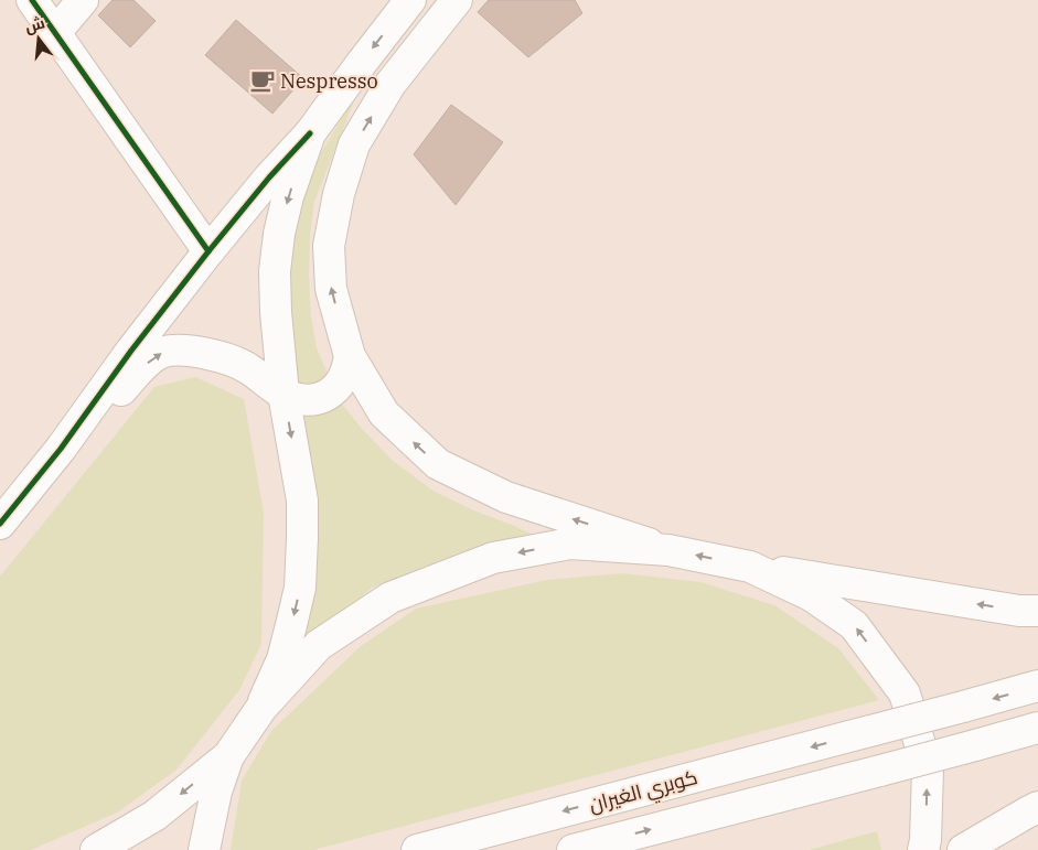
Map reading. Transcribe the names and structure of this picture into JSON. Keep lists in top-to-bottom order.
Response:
{
  "streets": {
    "main road": ["كوبري الغيران"]
  },
  "places": {
    "cafe": ["Nespresso"]
  },
  "north": "top"
}
